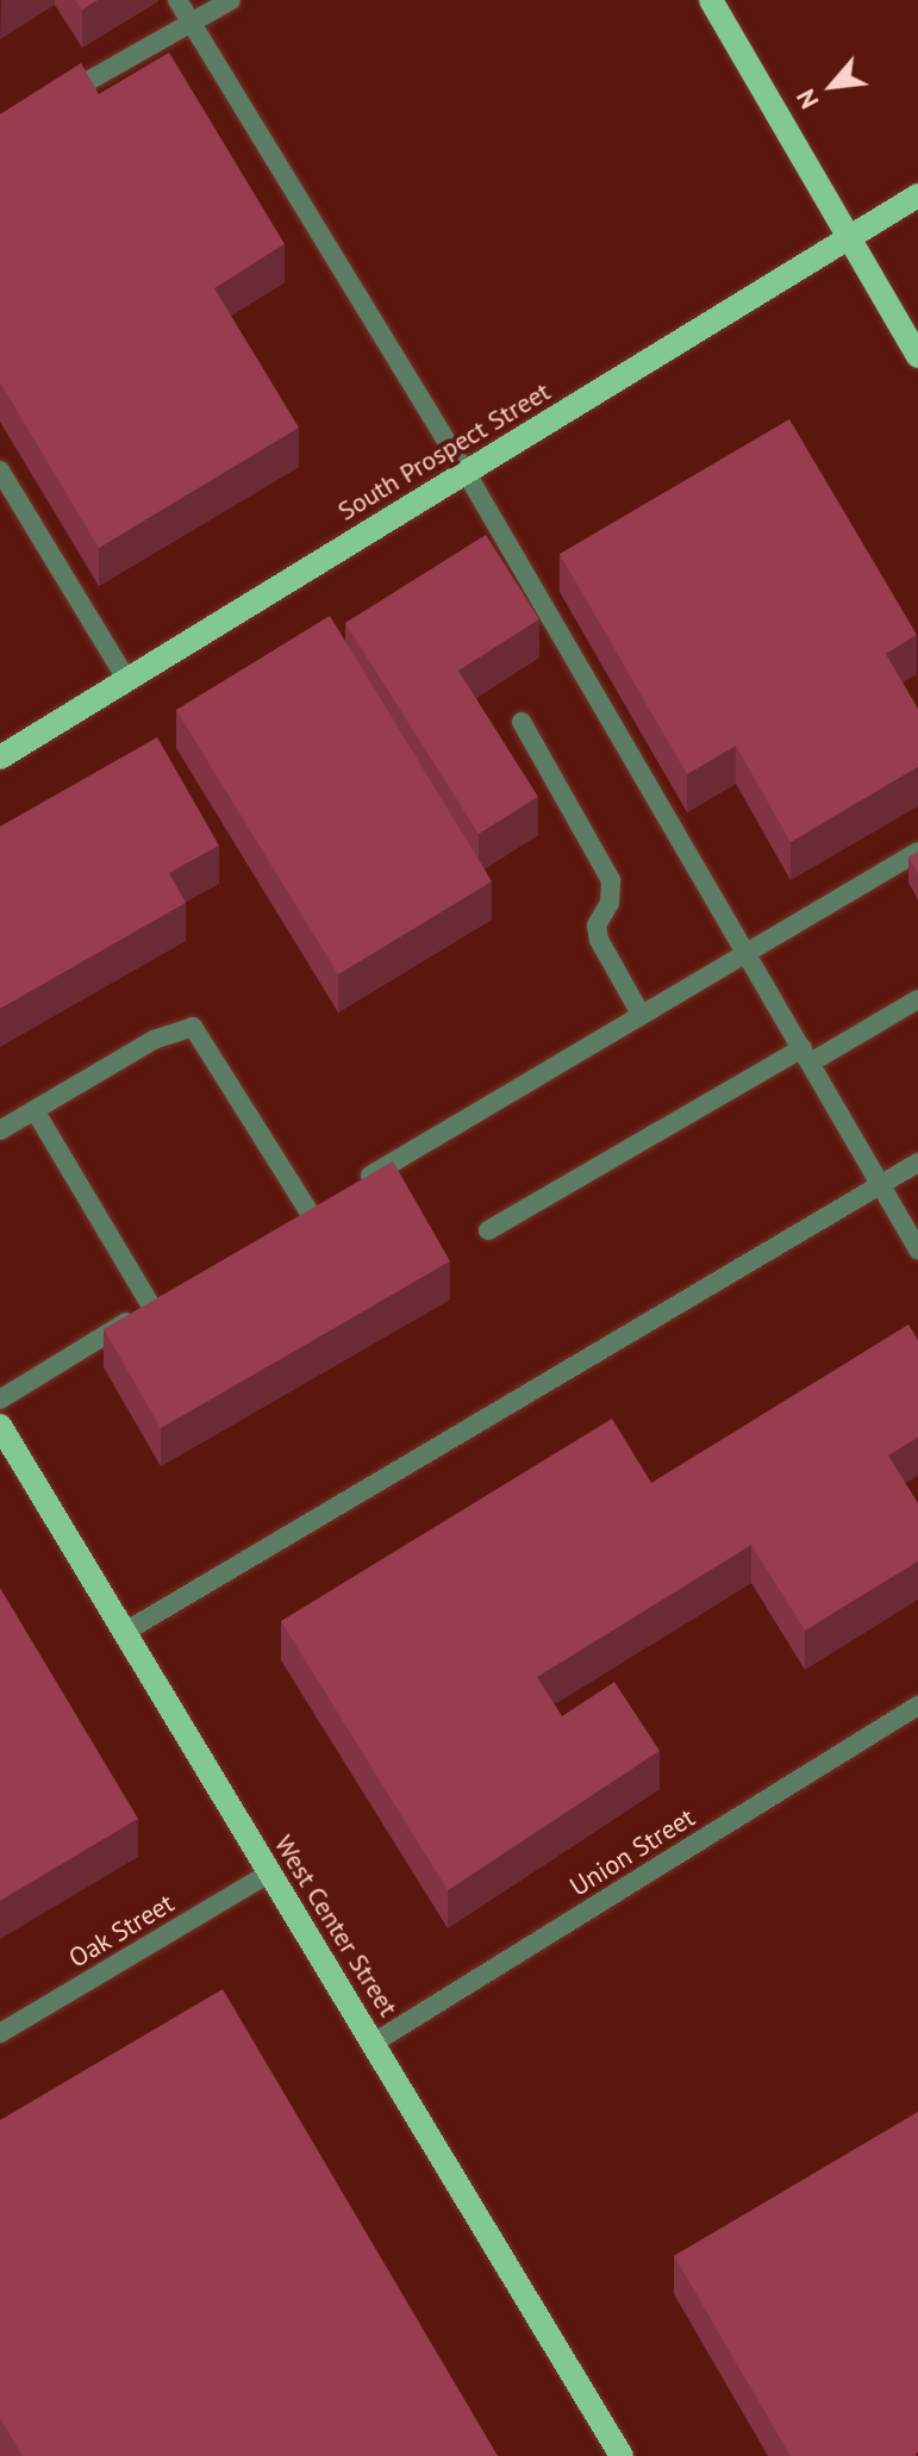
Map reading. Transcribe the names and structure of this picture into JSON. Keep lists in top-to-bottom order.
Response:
{
  "streets": {
    "main road": ["South Prospect Street", "West Center Street"],
    "street": ["Union Street", "Oak Street"]
  },
  "crossings": [
    ["Union Street", "West Center Street"],
    ["West Center Street", "Oak Street"]
  ],
  "north": "bottom left"
}
